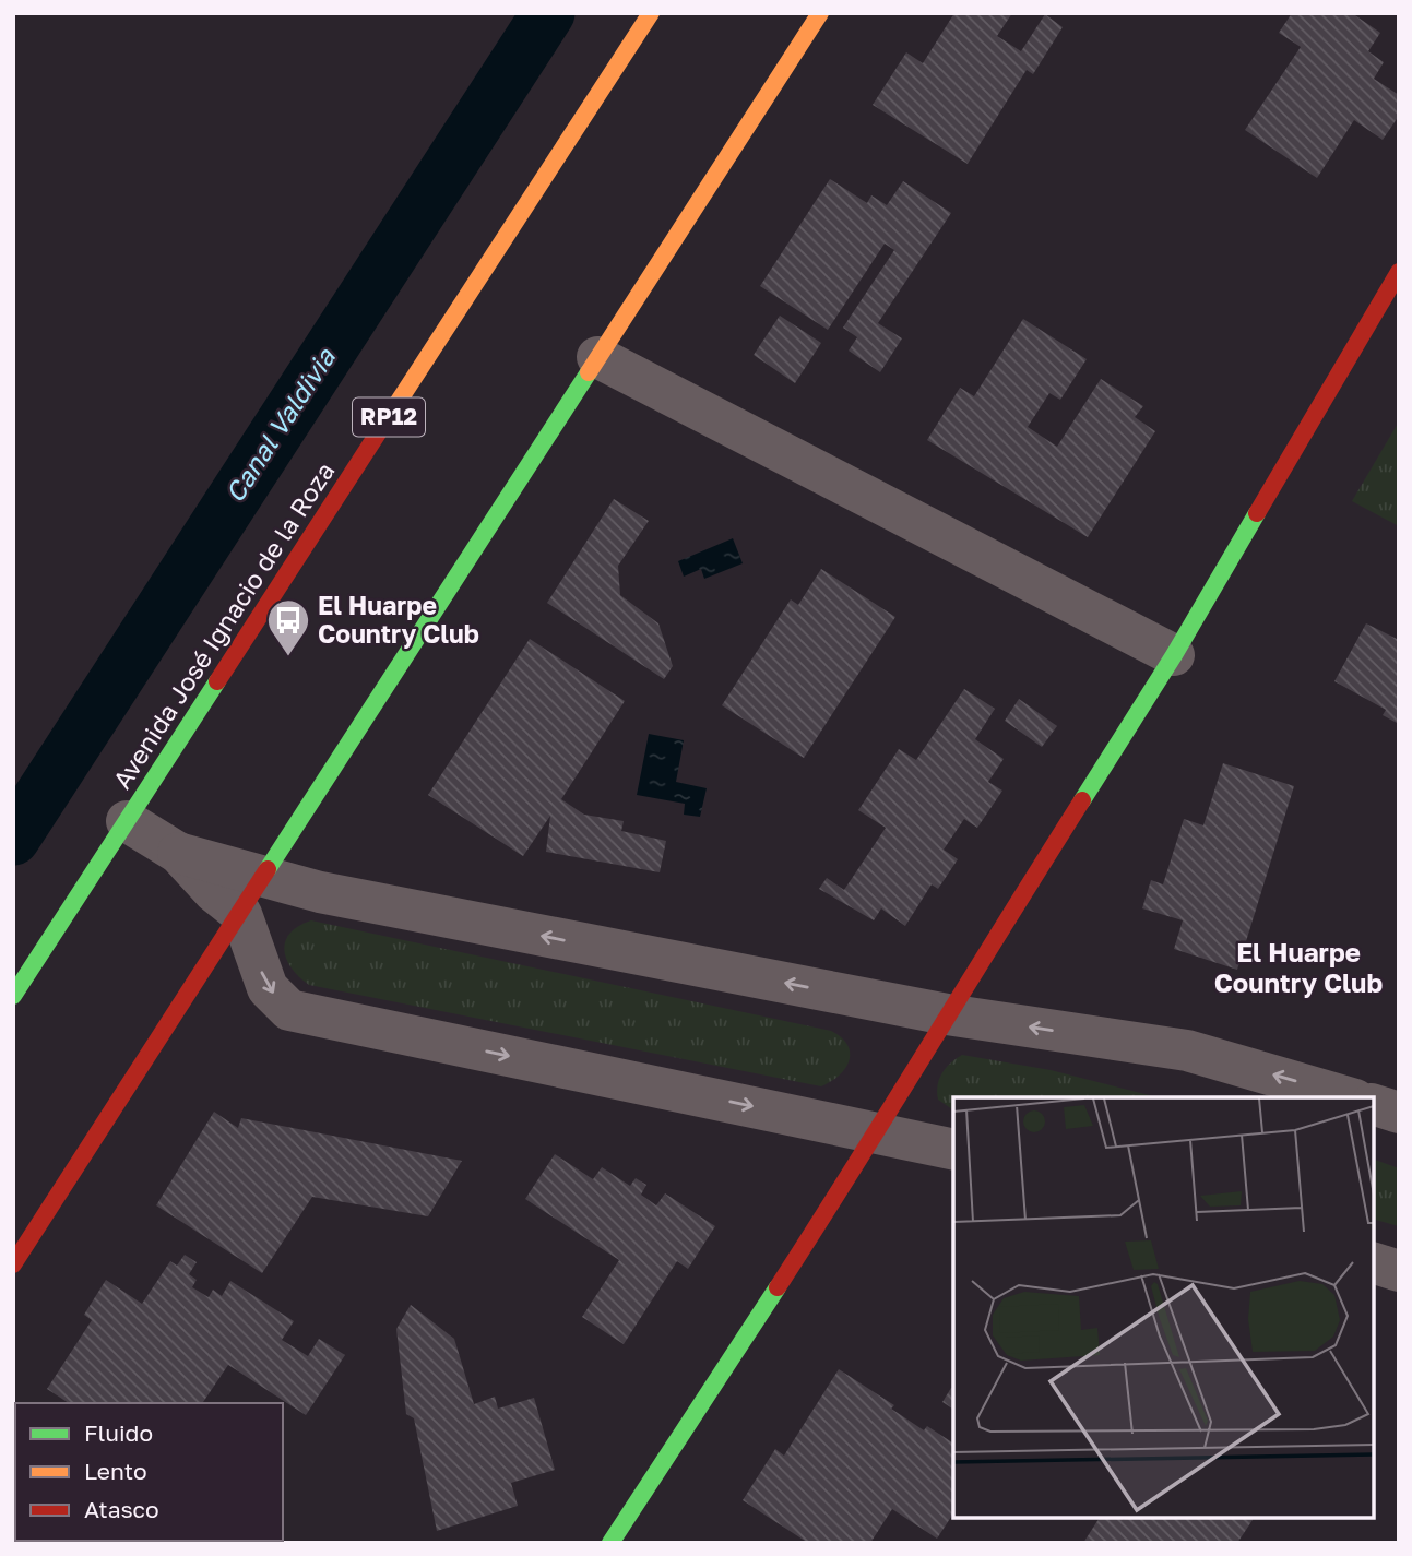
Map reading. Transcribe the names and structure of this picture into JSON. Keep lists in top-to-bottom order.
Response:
{
  "streets": {
    "street": ["RP12", "Avenida José Ignacio de la Roza"]
  },
  "districts": ["El Huarpe Country Club"],
  "water": ["Canal Valdivia"],
  "places": {
    "bus stop": ["El Huarpe Country Club"]
  },
  "legend": ["Fluido", "Lento", "Atasco"]
}
